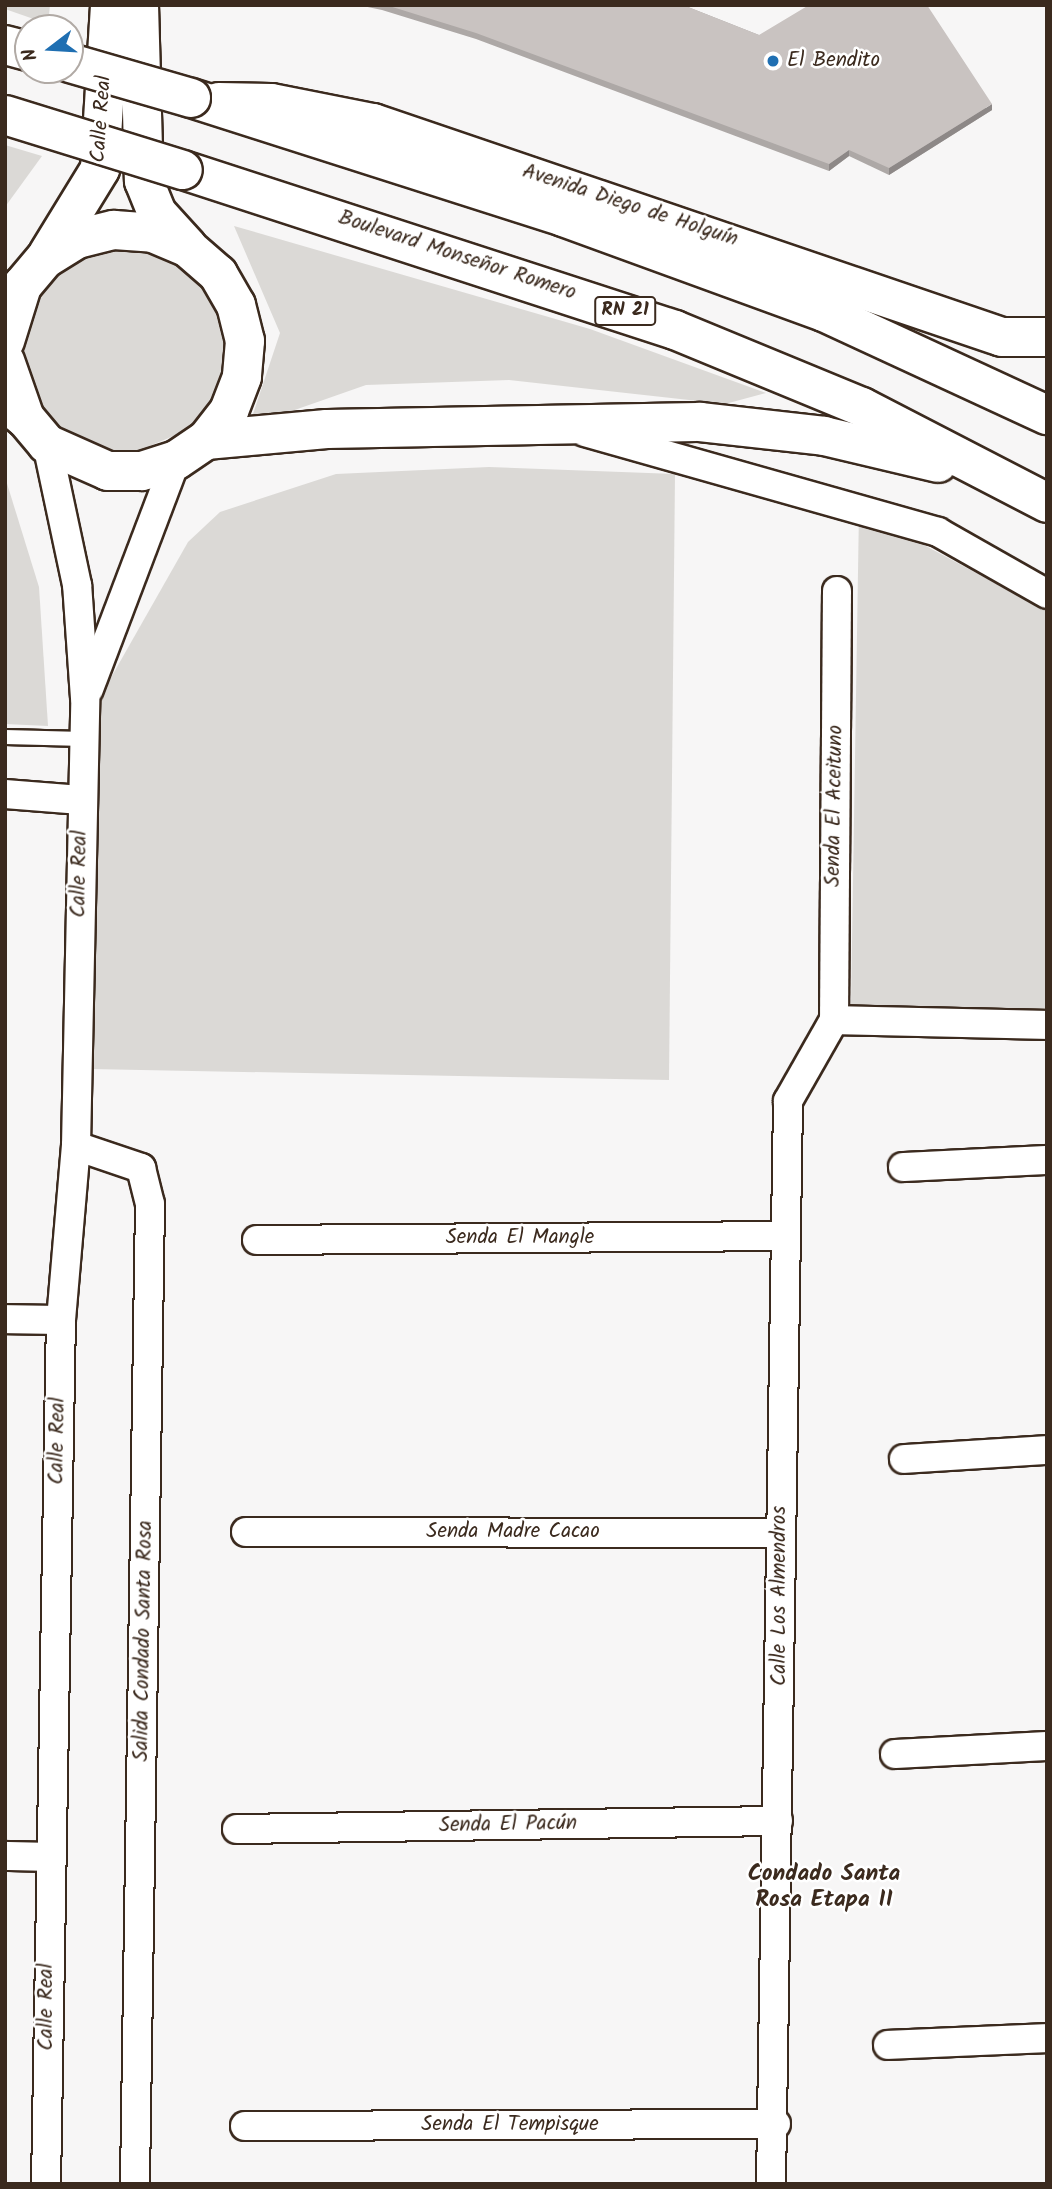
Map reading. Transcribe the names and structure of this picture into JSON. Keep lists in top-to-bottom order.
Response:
{
  "streets": {
    "main road": [
      "Calle Real",
      "Avenida Diego de Holguín",
      "Boulevard Monseñor Romero",
      "RN 21"
    ],
    "street": [
      "Senda El Aceituno",
      "Senda El Mangle",
      "Senda Madre Cacao",
      "Calle Los Almendros",
      "Salida Condado Santa Rosa",
      "Senda El Pacún",
      "Senda El Tempisque"
    ]
  },
  "crossings": [
    ["Calle Real", "Salida Condado Santa Rosa"],
    ["Senda El Aceituno", "Calle Los Almendros"],
    ["Senda El Mangle", "Calle Los Almendros"],
    ["Senda Madre Cacao", "Calle Los Almendros"],
    ["Calle Los Almendros", "Senda El Pacún"],
    ["Calle Los Almendros", "Senda El Tempisque"]
  ],
  "districts": ["Condado Santa Rosa Etapa II"],
  "places": ["El Bendito"],
  "north": "left"
}
